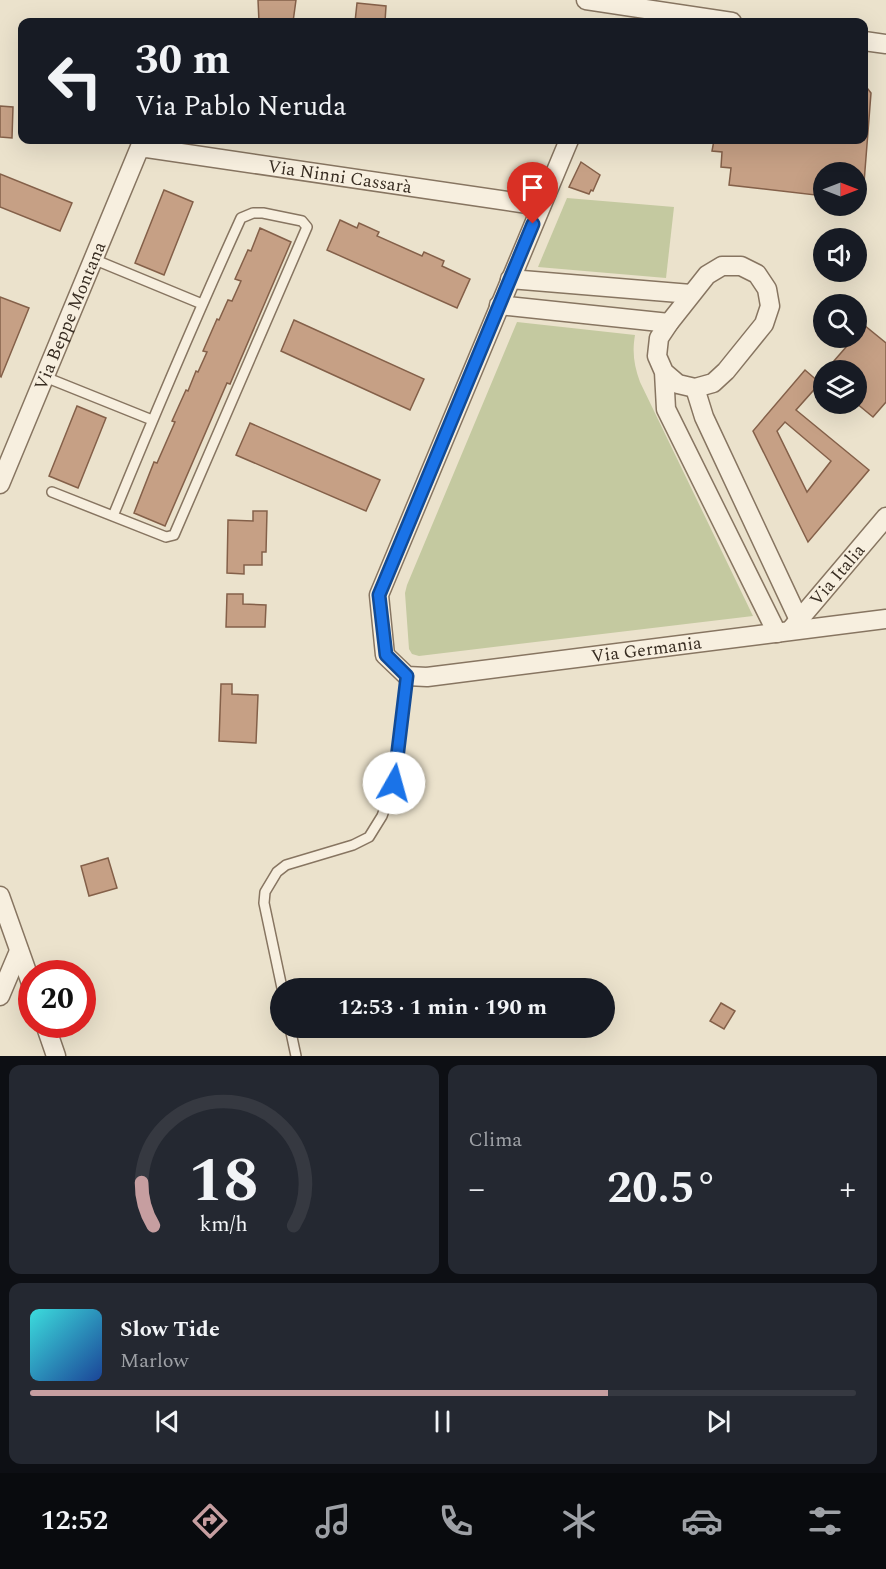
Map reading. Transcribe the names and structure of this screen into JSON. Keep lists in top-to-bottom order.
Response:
{
  "streets": {
    "street": [
      "Via Ninni Cassarà",
      "Via Beppe Montana",
      "Via Italia",
      "Via Germania"
    ]
  },
  "crossings": [
    ["Via Ninni Cassarà", "Via Beppe Montana"],
    ["Via Italia", "Via Germania"]
  ],
  "north": "right",
  "page": {
    "turn": ["30 m", "Via Pablo Neruda"],
    "limit": "20",
    "trip": "12:53 · 1 min · 190 m",
    "tile": "Clima",
    "heat": ["−", "20.5°", "+"],
    "song": ["Slow Tide", "Marlow"],
    "tabs": "12:52",
    "gauge": ["18", "km/h"]
  }
}
